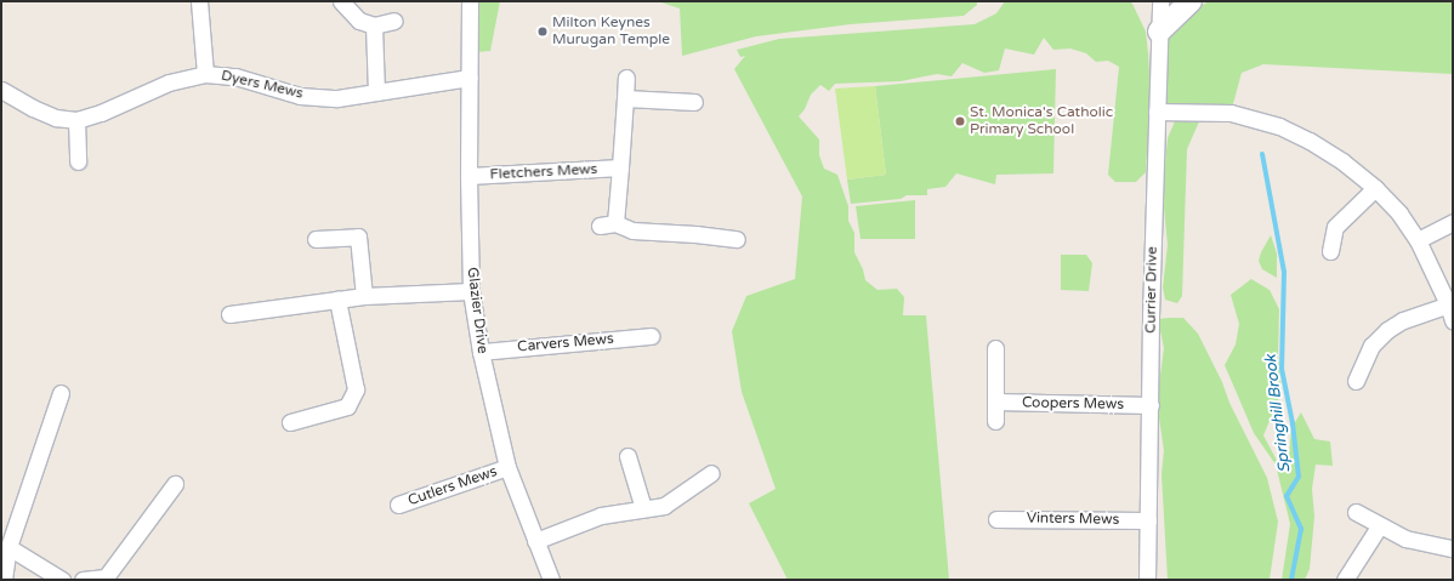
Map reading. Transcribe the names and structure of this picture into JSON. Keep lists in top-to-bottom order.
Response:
{
  "streets": {
    "street": [
      "Dyers Mews",
      "Fletchers Mews",
      "Currier Drive",
      "Glazier Drive",
      "Carvers Mews",
      "Coopers Mews",
      "Cutlers Mews",
      "Vinters Mews"
    ]
  },
  "crossings": [
    ["Dyers Mews", "Glazier Drive"],
    ["Fletchers Mews", "Glazier Drive"],
    ["Currier Drive", "Coopers Mews"],
    ["Currier Drive", "Vinters Mews"],
    ["Glazier Drive", "Carvers Mews"],
    ["Glazier Drive", "Cutlers Mews"]
  ],
  "water": ["Springhill Brook"],
  "places": ["Milton Keynes Murugan Temple", "St. Monica's Catholic Primary School"]
}
